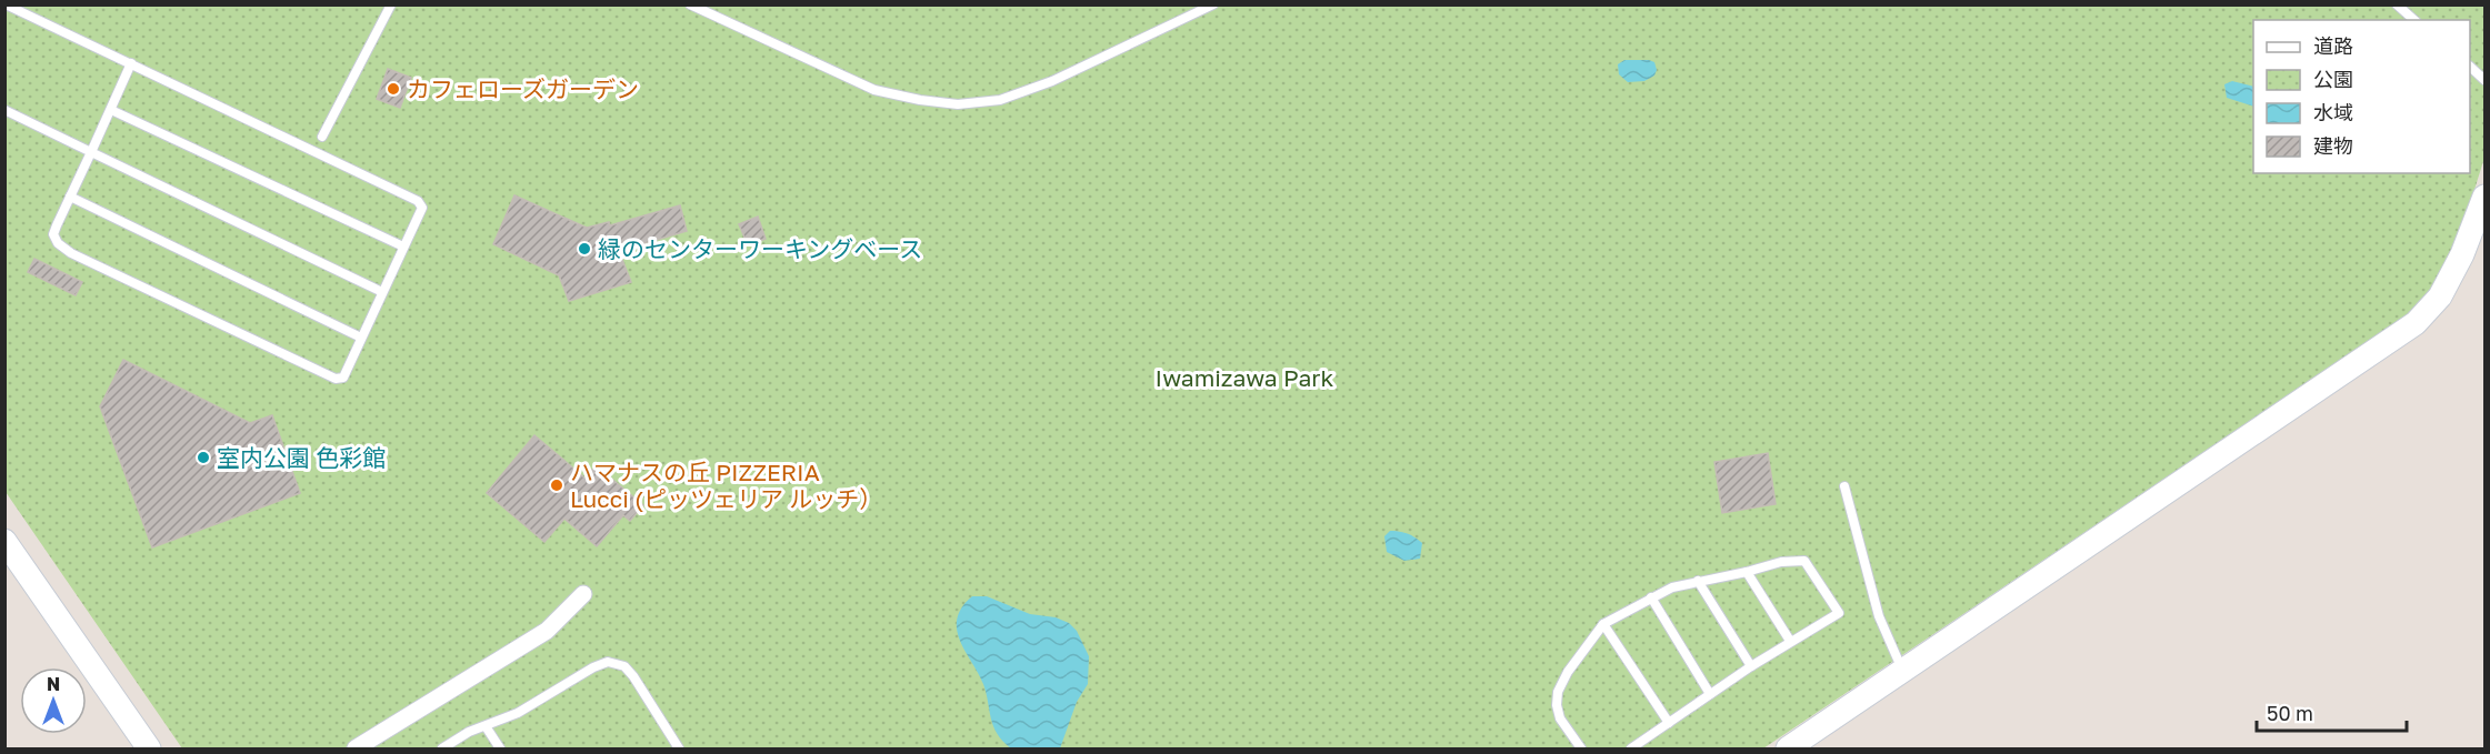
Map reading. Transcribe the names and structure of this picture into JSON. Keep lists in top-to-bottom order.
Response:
{
  "parks": ["Iwamizawa Park"],
  "places": [
    "カフェローズガーデン",
    "緑のセンターワーキングベース",
    "室内公園 色彩館",
    "ハマナスの丘 PIZZERIA Lucci (ピッツェリア ルッチ）"
  ],
  "legend": [
    "道路",
    "公園",
    "水域",
    "建物"
  ],
  "scale_bar": "50 m",
  "north": "top"
}
